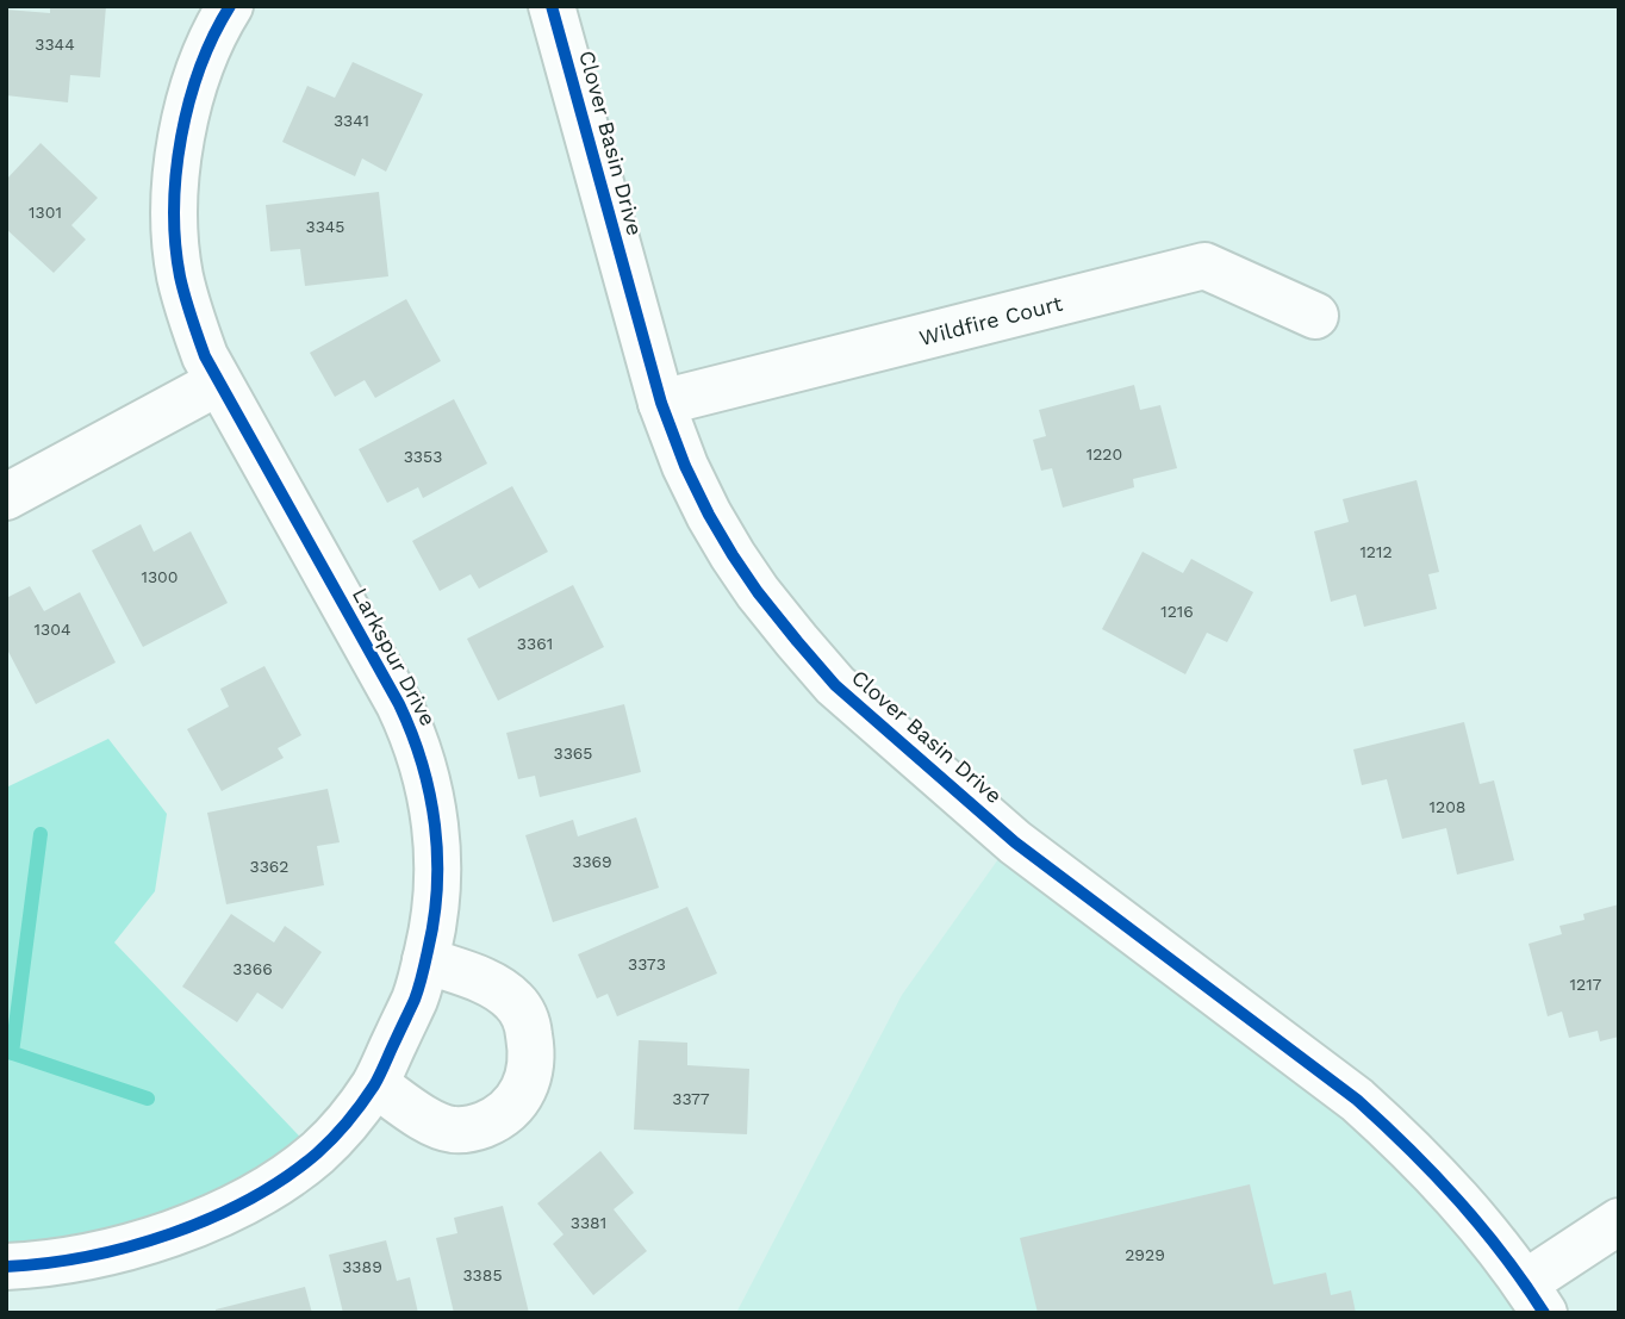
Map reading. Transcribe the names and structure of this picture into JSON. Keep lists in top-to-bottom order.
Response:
{
  "streets": {
    "street": ["Clover Basin Drive", "Wildfire Court", "Larkspur Drive"]
  },
  "crossings": [
    ["Clover Basin Drive", "Wildfire Court"]
  ],
  "house_numbers": [
    "3344",
    "3341",
    "1301",
    "3345",
    "1220",
    "3353",
    "1212",
    "1300",
    "1216",
    "1304",
    "3361",
    "3365",
    "1208",
    "3369",
    "3362",
    "3373",
    "3366",
    "1217",
    "3377",
    "3381",
    "2929",
    "3389",
    "3385"
  ]
}
